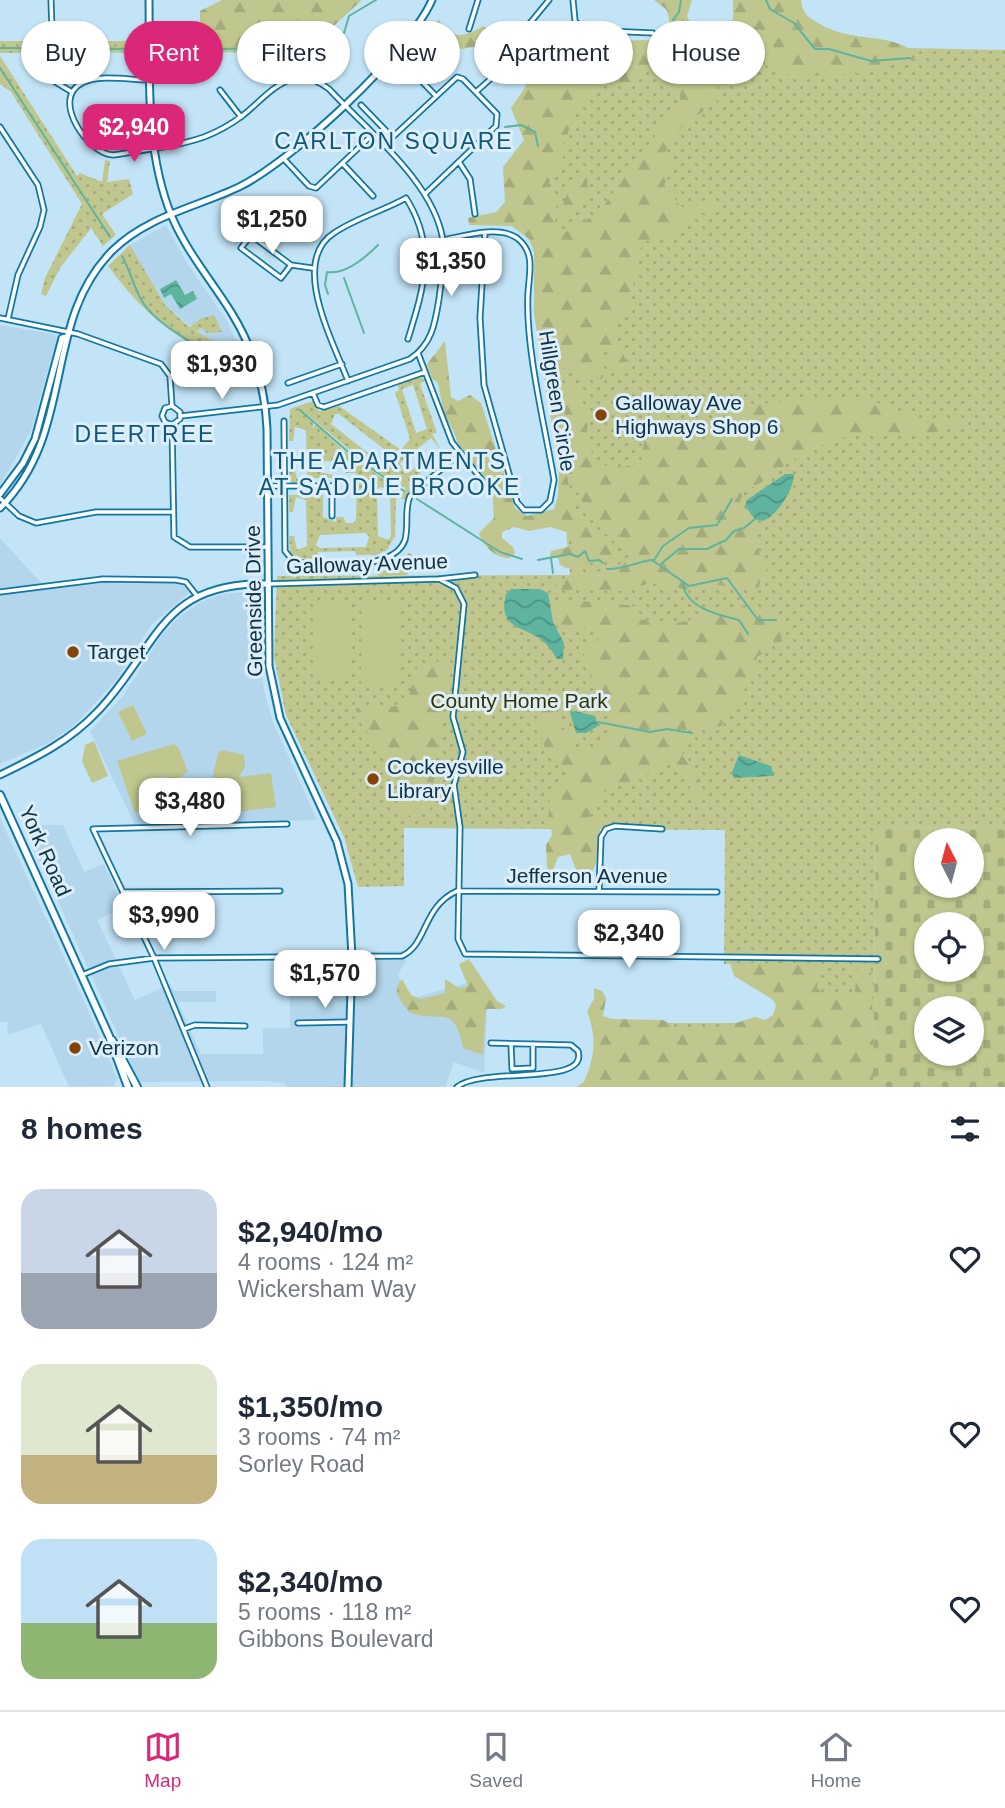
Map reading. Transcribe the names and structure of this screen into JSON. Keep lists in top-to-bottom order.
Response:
{
  "streets": {
    "main road": ["York Road"],
    "street": [
      "Hillgreen Circle",
      "Galloway Avenue",
      "Greenside Drive",
      "Jefferson Avenue"
    ]
  },
  "crossings": [
    ["Galloway Avenue", "Greenside Drive"]
  ],
  "districts": ["CARLTON SQUARE", "DEERTREE", "THE APARTMENTS AT SADDLE BROOKE"],
  "parks": ["County Home Park"],
  "places": [
    "Galloway Ave Highways Shop 6",
    "Target",
    "Cockeysville Library",
    "Verizon"
  ],
  "north": "top",
  "page": {
    "chip": [
      "Buy",
      "Rent",
      "Filters",
      "New",
      "Apartment",
      "House"
    ],
    "price": [
      "$2,940",
      "$1,250",
      "$1,350",
      "$1,930",
      "$3,480",
      "$3,990",
      "$2,340",
      "$1,570"
    ],
    "heading": "8 homes",
    "list": [
      {
        "name": "$2,940/mo",
        "note": "4 rooms · 124 m² · Wickersham Way"
      },
      {
        "name": "$1,350/mo",
        "note": "3 rooms · 74 m² · Sorley Road"
      },
      {
        "name": "$2,340/mo",
        "note": "5 rooms · 118 m² · Gibbons Boulevard"
      }
    ],
    "tabs": ["Map", "Saved", "Home"]
  }
}
